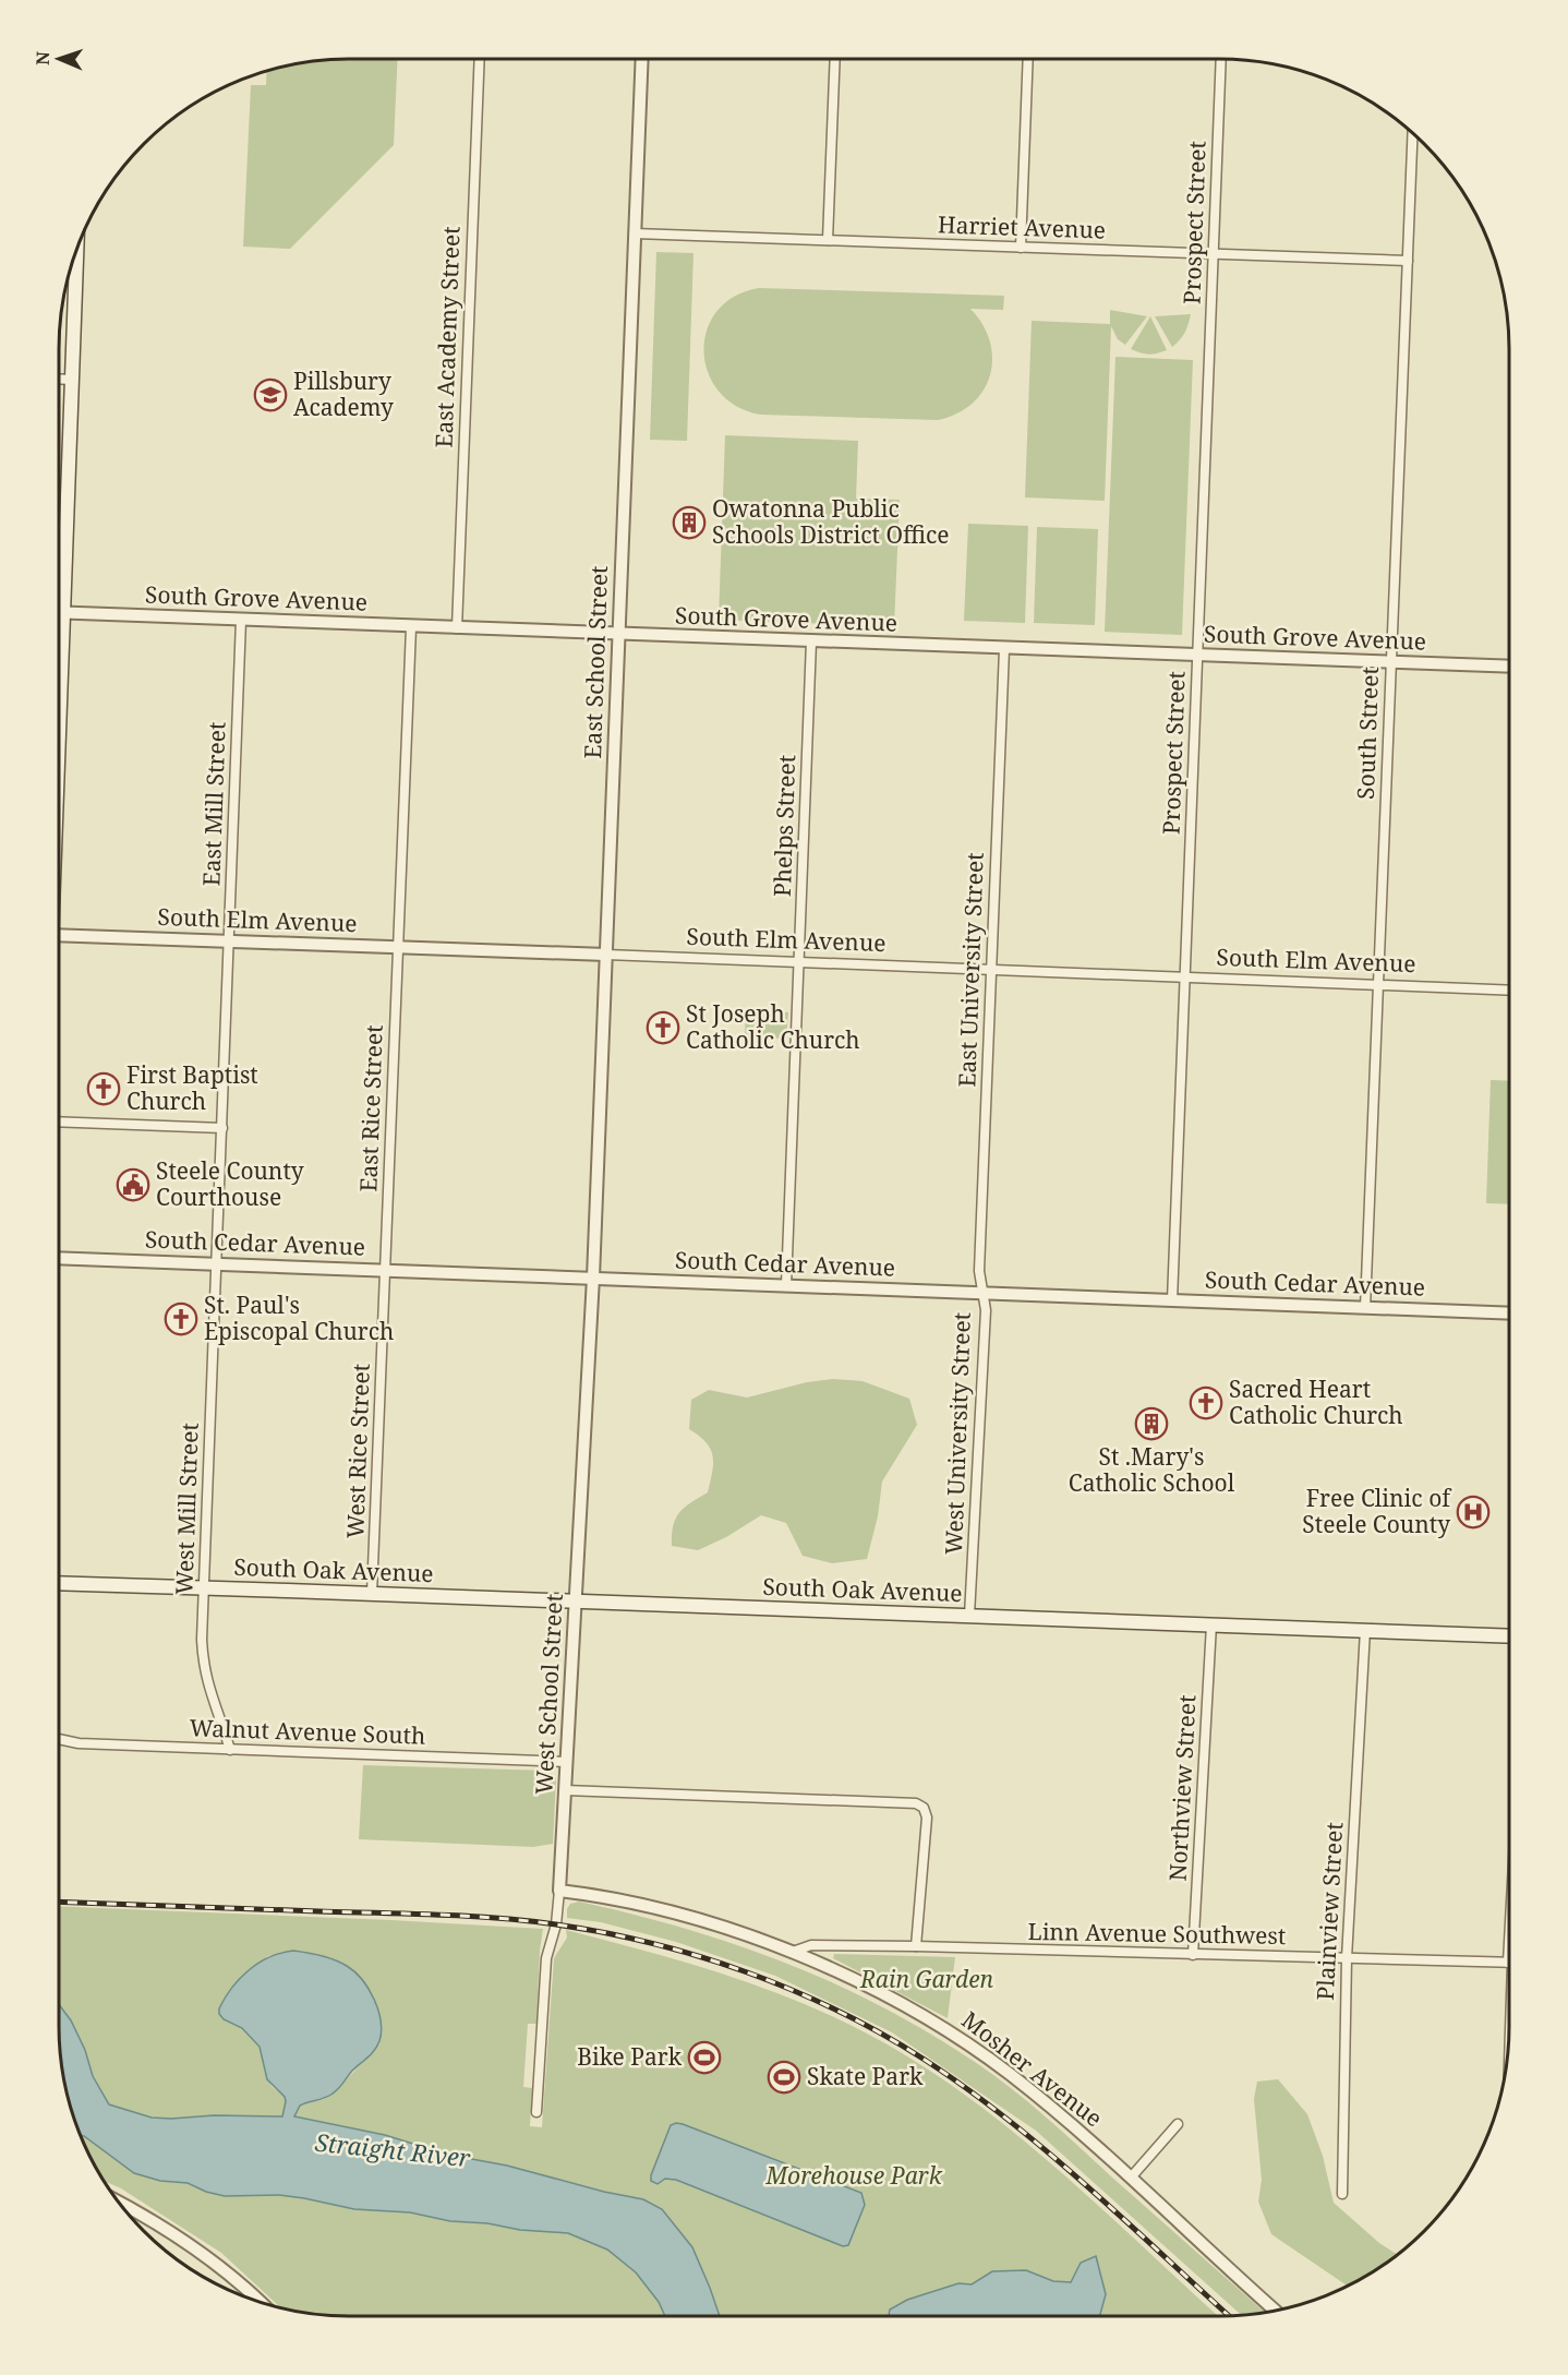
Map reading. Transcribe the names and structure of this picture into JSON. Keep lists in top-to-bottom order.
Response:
{
  "streets": {
    "main road": ["South Oak Avenue"],
    "street": [
      "Prospect Street",
      "Harriet Avenue",
      "East Academy Street",
      "South Grove Avenue",
      "East School Street",
      "South Street",
      "East Mill Street",
      "Phelps Street",
      "South Elm Avenue",
      "East University Street",
      "East Rice Street",
      "South Cedar Avenue",
      "West University Street",
      "West Rice Street",
      "West Mill Street",
      "West School Street",
      "Walnut Avenue South",
      "Northview Street",
      "Plainview Street",
      "Linn Avenue Southwest",
      "Mosher Avenue"
    ]
  },
  "crossings": [
    ["Prospect Street", "Harriet Avenue"],
    ["Prospect Street", "South Grove Avenue"],
    ["Prospect Street", "South Elm Avenue"],
    ["Prospect Street", "South Cedar Avenue"],
    ["Harriet Avenue", "East School Street"],
    ["Harriet Avenue", "South Street"],
    ["East Academy Street", "South Grove Avenue"],
    ["South Grove Avenue", "East School Street"],
    ["South Grove Avenue", "South Street"],
    ["South Grove Avenue", "East Mill Street"],
    ["South Grove Avenue", "Phelps Street"],
    ["South Grove Avenue", "East University Street"],
    ["East School Street", "South Elm Avenue"],
    ["East School Street", "South Cedar Avenue"],
    ["East School Street", "West School Street"],
    ["South Street", "South Elm Avenue"],
    ["South Street", "South Cedar Avenue"],
    ["East Mill Street", "South Elm Avenue"],
    ["East Mill Street", "South Cedar Avenue"],
    ["East Mill Street", "West Mill Street"],
    ["Phelps Street", "South Elm Avenue"],
    ["Phelps Street", "South Cedar Avenue"],
    ["South Elm Avenue", "East University Street"],
    ["South Elm Avenue", "East Rice Street"],
    ["East University Street", "South Cedar Avenue"],
    ["East University Street", "West University Street"],
    ["East Rice Street", "South Cedar Avenue"],
    ["East Rice Street", "West Rice Street"],
    ["South Cedar Avenue", "West University Street"],
    ["South Cedar Avenue", "West Rice Street"],
    ["South Cedar Avenue", "West Mill Street"],
    ["South Cedar Avenue", "West School Street"],
    ["West University Street", "South Oak Avenue"],
    ["West Rice Street", "South Oak Avenue"],
    ["West Mill Street", "South Oak Avenue"],
    ["West Mill Street", "Walnut Avenue South"],
    ["South Oak Avenue", "West School Street"],
    ["South Oak Avenue", "Northview Street"],
    ["South Oak Avenue", "Plainview Street"],
    ["West School Street", "Walnut Avenue South"],
    ["West School Street", "Mosher Avenue"],
    ["Northview Street", "Linn Avenue Southwest"],
    ["Plainview Street", "Linn Avenue Southwest"],
    ["Linn Avenue Southwest", "Mosher Avenue"]
  ],
  "water": ["Straight River"],
  "parks": ["Rain Garden", "Morehouse Park"],
  "places": {
    "school or university": ["Pillsbury Academy"],
    "building": ["Owatonna Public Schools District Office", "St .Mary's Catholic School"],
    "church": [
      "St Joseph Catholic Church",
      "First Baptist Church",
      "St. Paul's Episcopal Church",
      "Sacred Heart Catholic Church"
    ],
    "public building": ["Steele County Courthouse"],
    "hospital": ["Free Clinic of Steele County"],
    "sports": ["Bike Park", "Skate Park"]
  },
  "north": "left"
}
